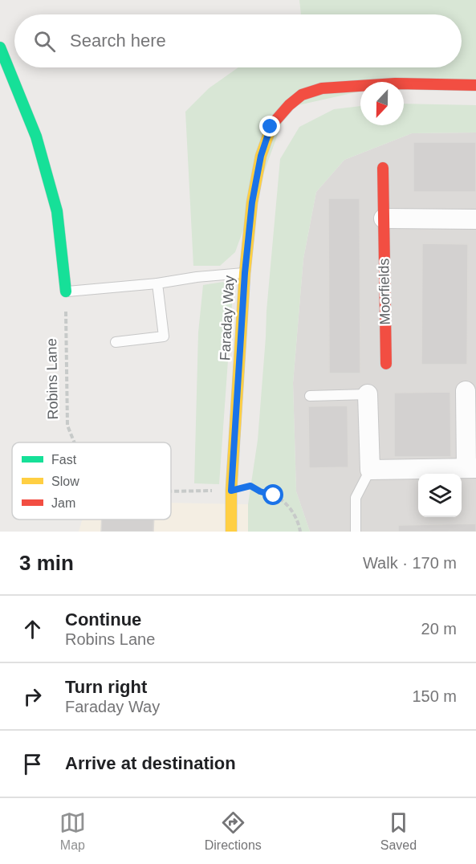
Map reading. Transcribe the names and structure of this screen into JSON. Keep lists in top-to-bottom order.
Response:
{
  "streets": {
    "street": ["Moorfields", "Faraday Way"],
    "path": ["Robins Lane"]
  },
  "crossings": [
    ["Faraday Way", "Robins Lane"]
  ],
  "legend": ["Fast", "Slow", "Jam"],
  "north": "bottom",
  "page": {
    "search": "Search here",
    "heading": ["3 min", "Walk · 170 m"],
    "list": [
      ["Continue", "Robins Lane", "20 m"],
      ["Turn right", "Faraday Way", "150 m"],
      "Arrive at destination"
    ],
    "nav": ["Map", "Directions", "Saved"]
  }
}
